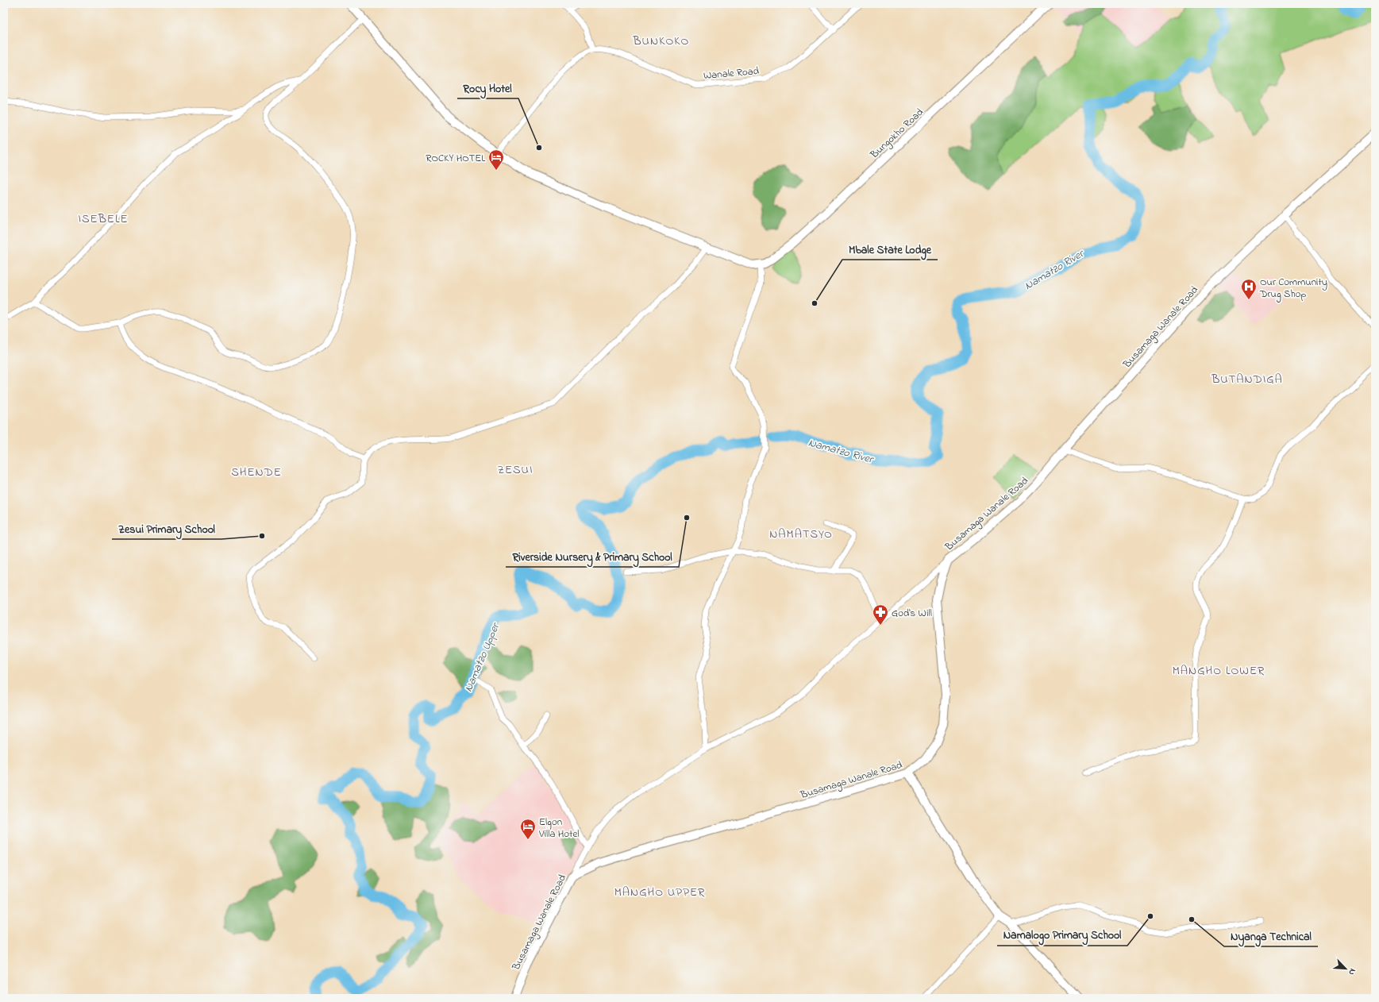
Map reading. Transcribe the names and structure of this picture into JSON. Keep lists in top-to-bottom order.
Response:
{
  "streets": {
    "street": ["Wanale Road", "Bungokho Road", "Busamaga Wanale Road"]
  },
  "districts": [
    "BUNKOKO",
    "ISEBELE",
    "BUTANDIGA",
    "ZESUI",
    "SHENDE",
    "NAMATSYO",
    "MANGHO LOWER",
    "MANGHO UPPER"
  ],
  "water": ["Namatzo River", "Namatzo Upper"],
  "places": {
    "other": [
      "Rocy Hotel",
      "Mbale State Lodge",
      "Riverside Nursery & Primary School",
      "Zesui Primary School",
      "Namalogo Primary School",
      "Nyanga Technical"
    ],
    "hotel": ["ROCKY HOTEL", "Elgon Villa Hotel"],
    "hospital": ["Our Community Drug Shop"],
    "pharmacy": ["God's Will"]
  },
  "north": "bottom right"
}
